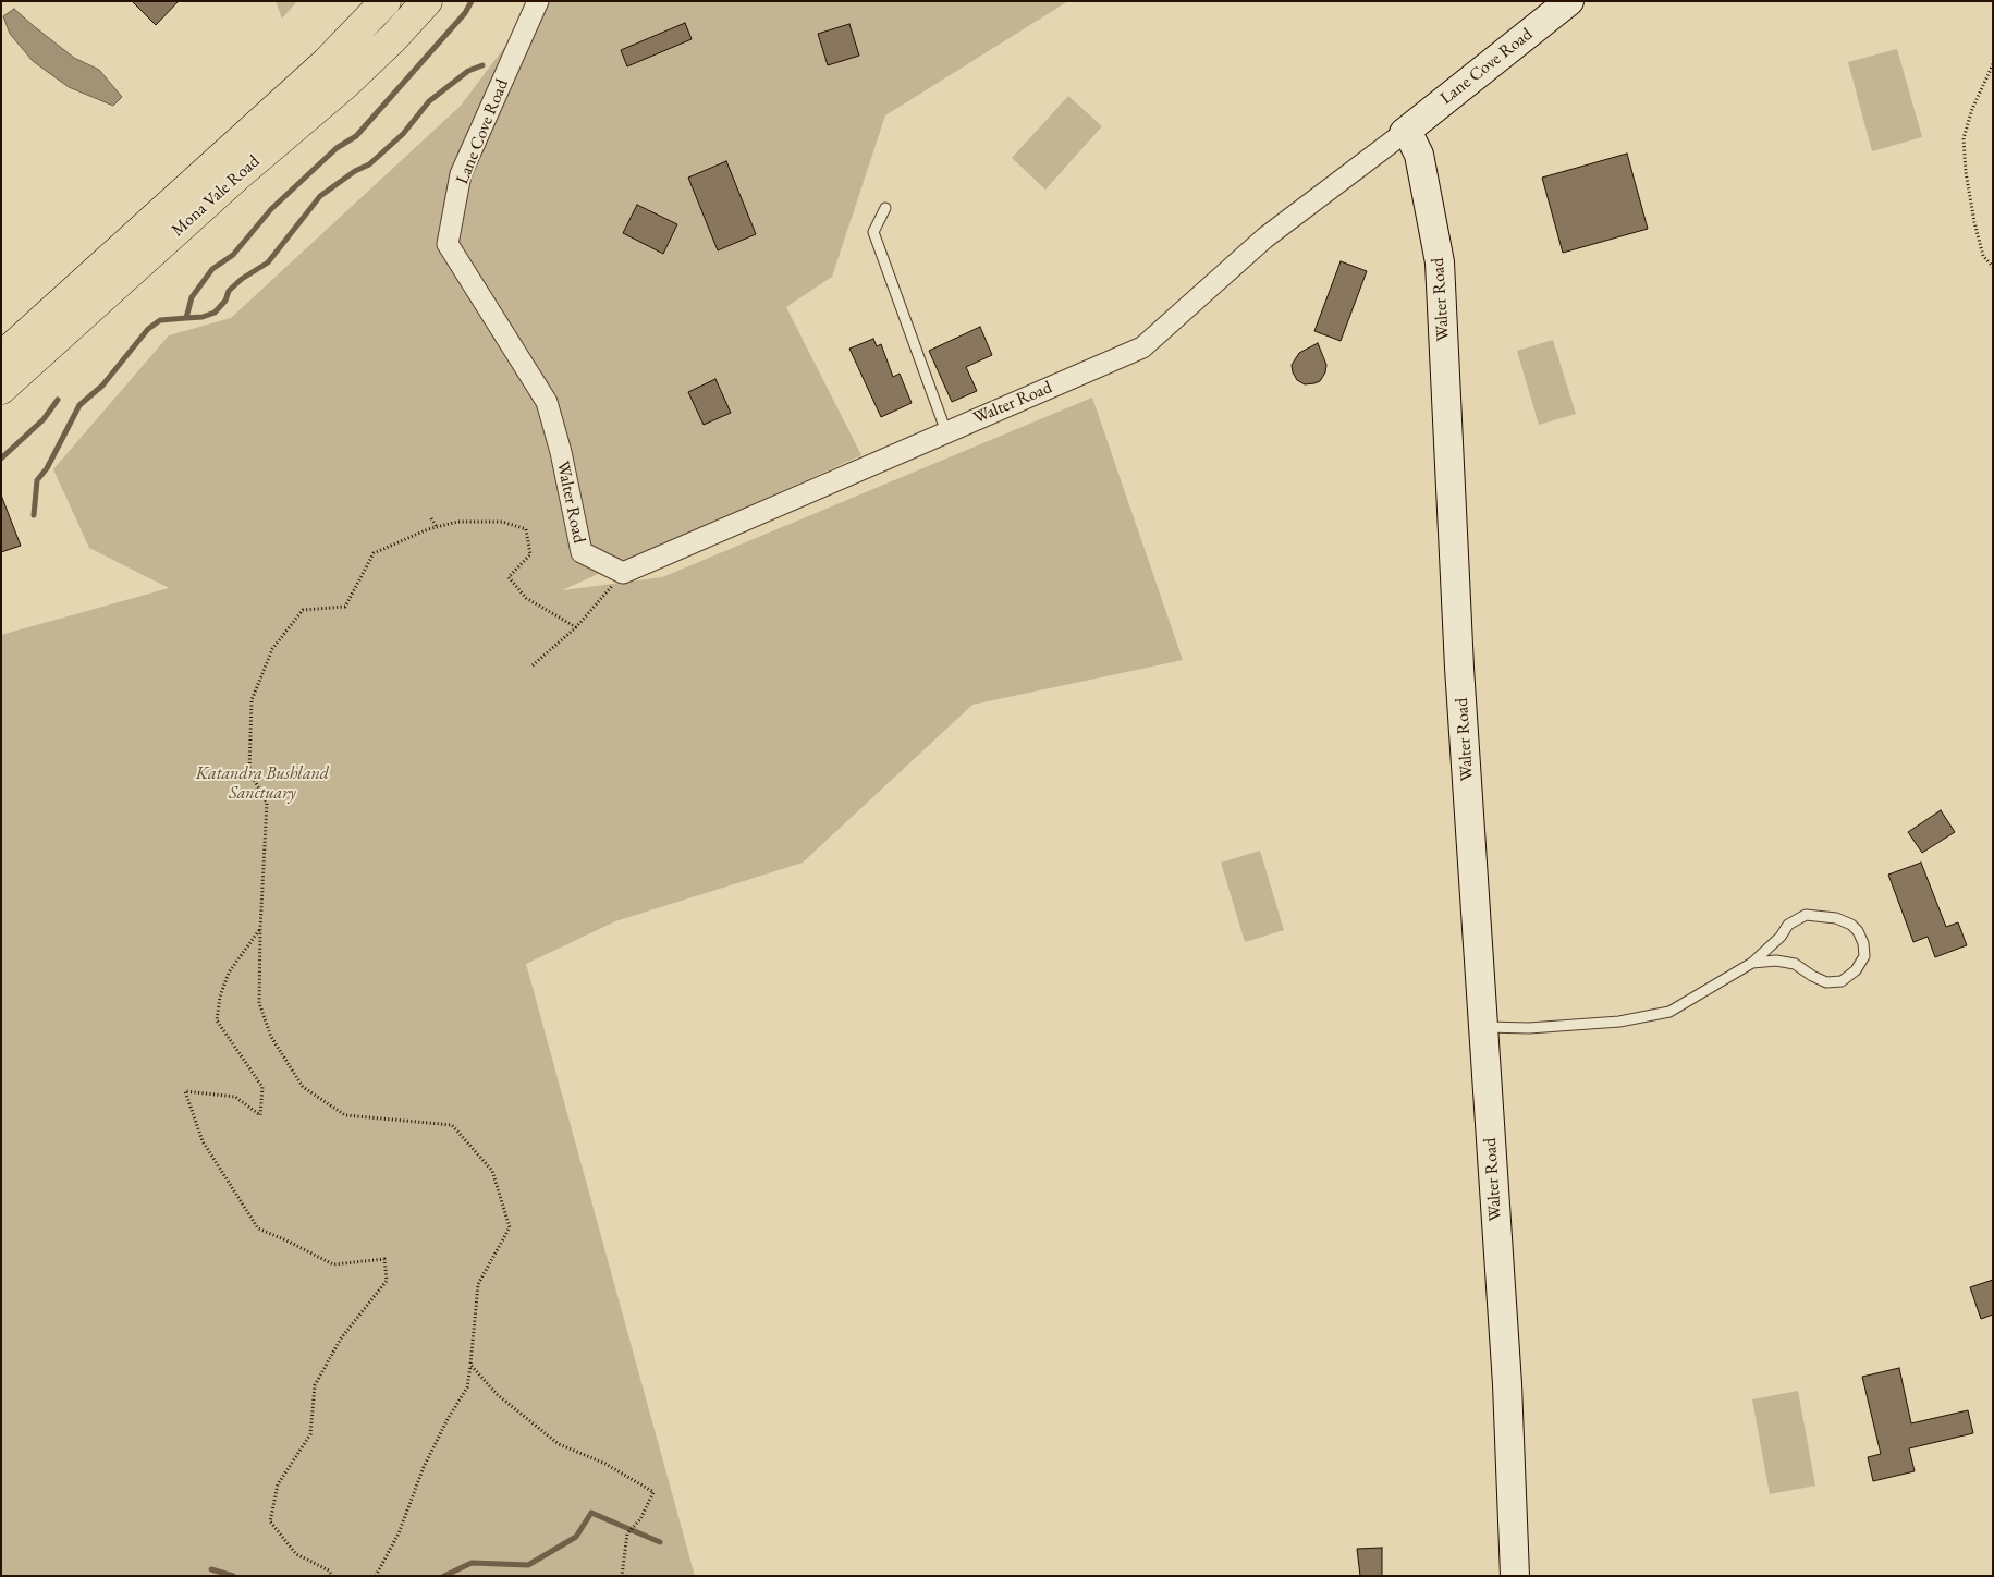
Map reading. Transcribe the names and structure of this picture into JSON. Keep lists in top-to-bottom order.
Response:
{
  "streets": {
    "highway": ["Mona Vale Road"],
    "street": ["Lane Cove Road", "Walter Road"]
  },
  "crossings": [
    ["Lane Cove Road", "Walter Road"]
  ],
  "parks": ["Katandra Bushland Sanctuary"]
}
